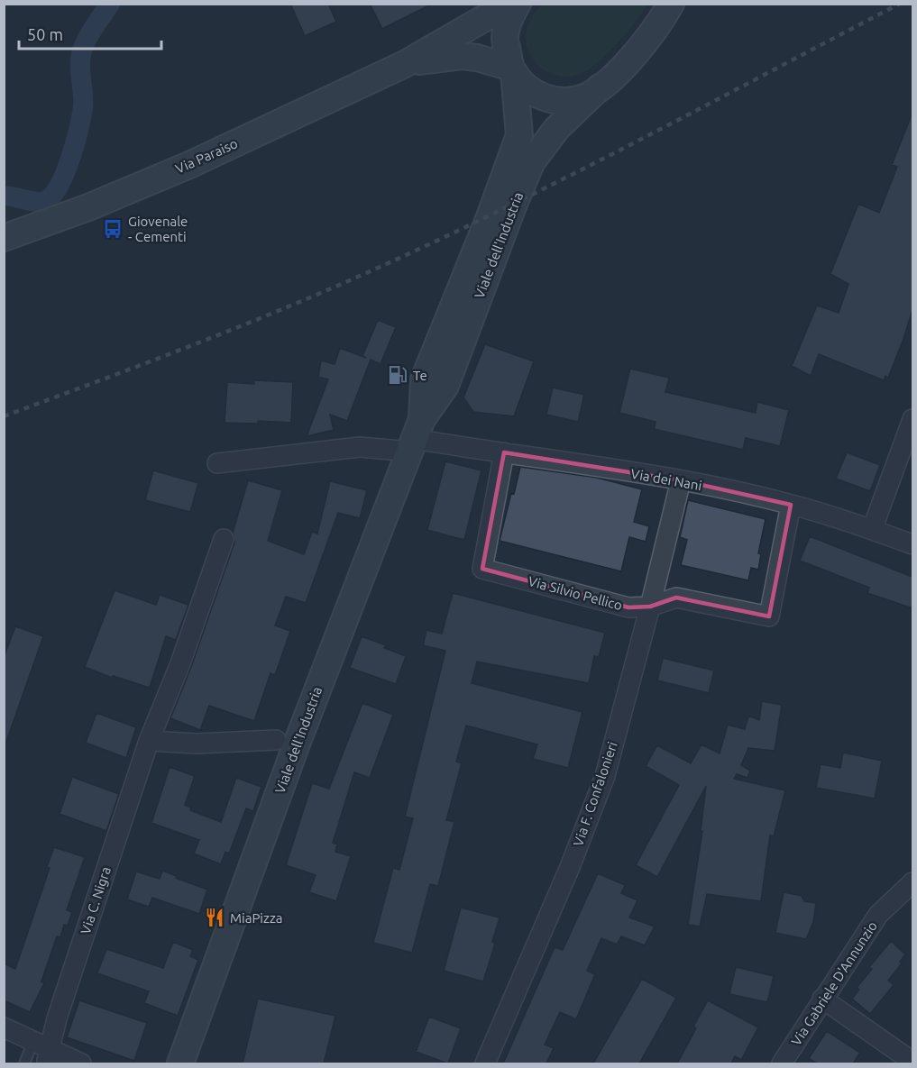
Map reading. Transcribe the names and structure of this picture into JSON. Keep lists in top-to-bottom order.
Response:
{
  "streets": {
    "main road": ["Via Paraiso", "Viale dell'Industria"],
    "street": [
      "Via dei Nani",
      "Via Silvio Pellico",
      "Via F. Confalonieri",
      "Via C. Nigra",
      "Via Gabriele D'Annunzio"
    ]
  },
  "crossings": [
    ["Via Paraiso", "Viale dell'Industria"],
    ["Viale dell'Industria", "Via dei Nani"],
    ["Via dei Nani", "Via Silvio Pellico"],
    ["Via dei Nani", "Via F. Confalonieri"],
    ["Via Silvio Pellico", "Via F. Confalonieri"]
  ],
  "places": {
    "bus stop": ["Giovenale - Cementi"],
    "fuel station": ["Te"],
    "restaurant": ["MiaPizza"]
  },
  "scale_bar": "50 m"
}
